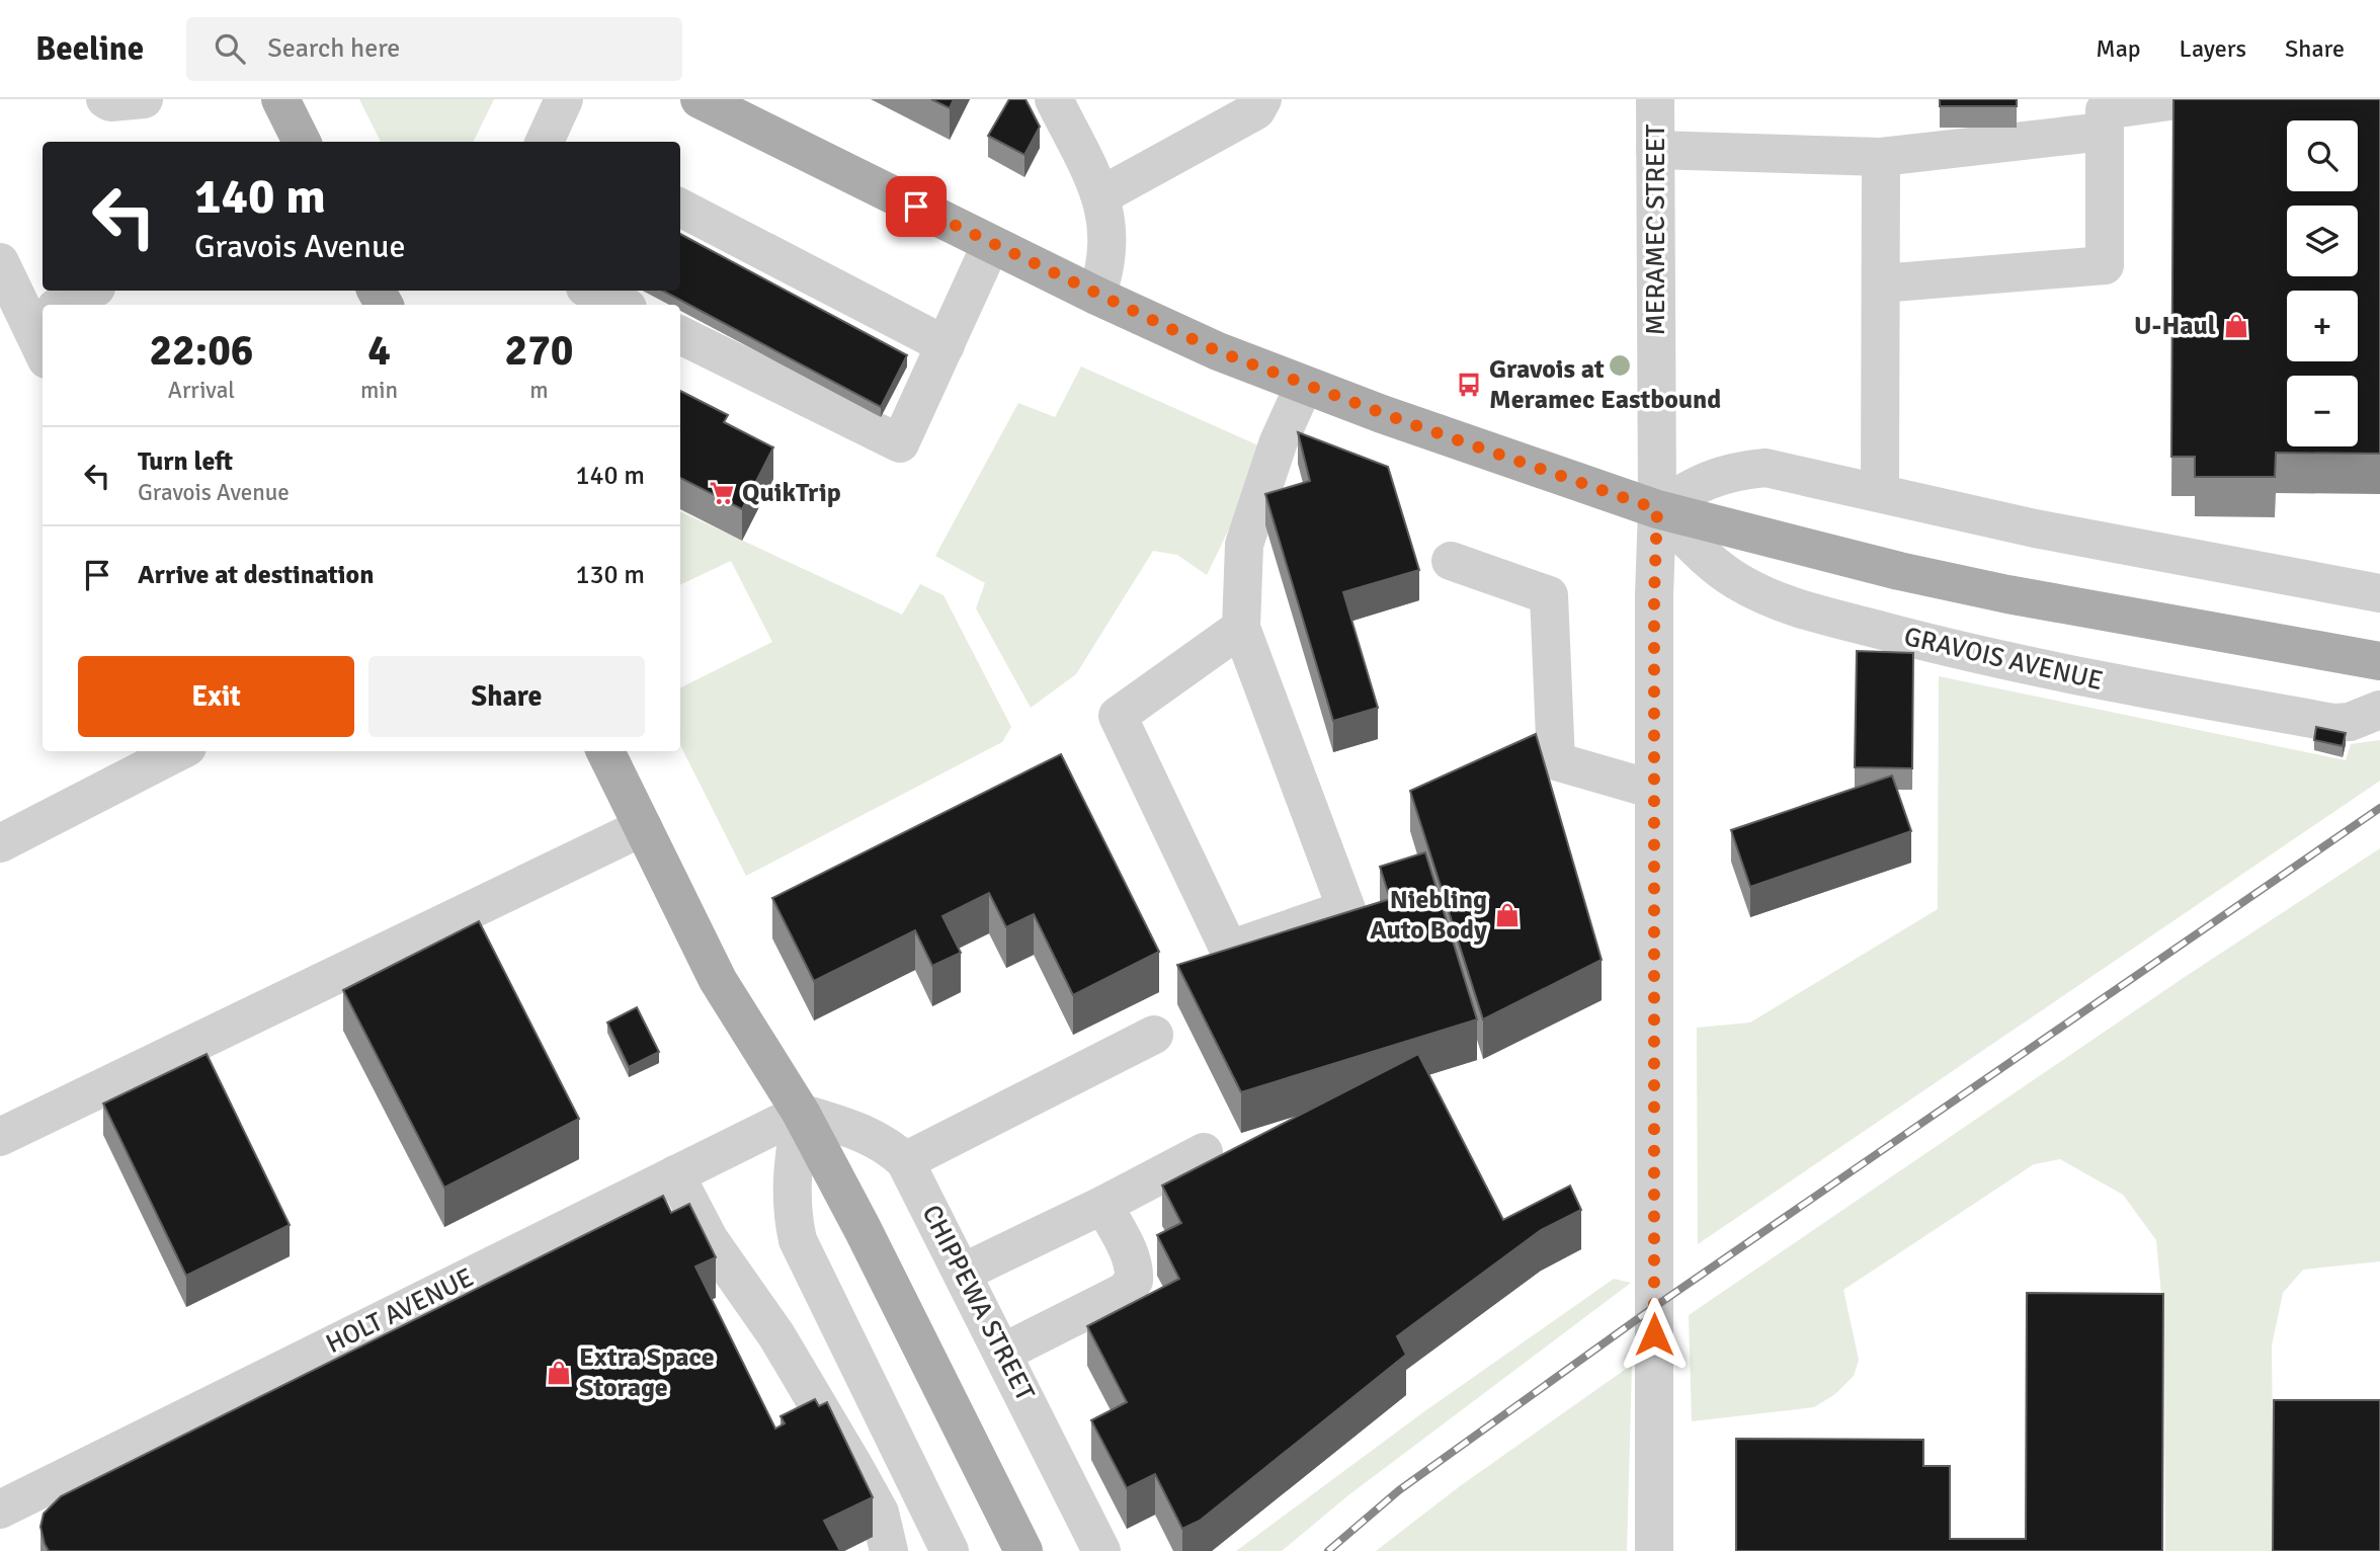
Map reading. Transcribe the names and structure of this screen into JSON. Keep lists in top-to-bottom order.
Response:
{
  "streets": {
    "main road": ["GRAVOIS AVENUE"],
    "street": ["MERAMEC STREET", "CHIPPEWA STREET", "HOLT AVENUE"]
  },
  "crossings": [
    ["MERAMEC STREET", "GRAVOIS AVENUE"],
    ["CHIPPEWA STREET", "HOLT AVENUE"]
  ],
  "places": {
    "shop": ["U-Haul", "Niebling Auto Body", "Extra Space Storage"],
    "bus stop": ["Gravois at Meramec Eastbound"],
    "supermarket": ["QuikTrip"]
  },
  "page": {
    "header": "Beeline",
    "search": "Search here",
    "nav": ["Map", "Layers", "Share"],
    "map_buttons": ["+", "−"],
    "turn": ["140 m", "Gravois Avenue"],
    "eta": [
      "22:06",
      "Arrival",
      "4",
      "min",
      "270",
      "m"
    ],
    "list": [
      {
        "name": "Turn left",
        "note": "Gravois Avenue",
        "value": "140 m"
      },
      {
        "name": "Arrive at destination",
        "value": "130 m"
      }
    ],
    "buttons": ["Exit", "Share"]
  }
}
